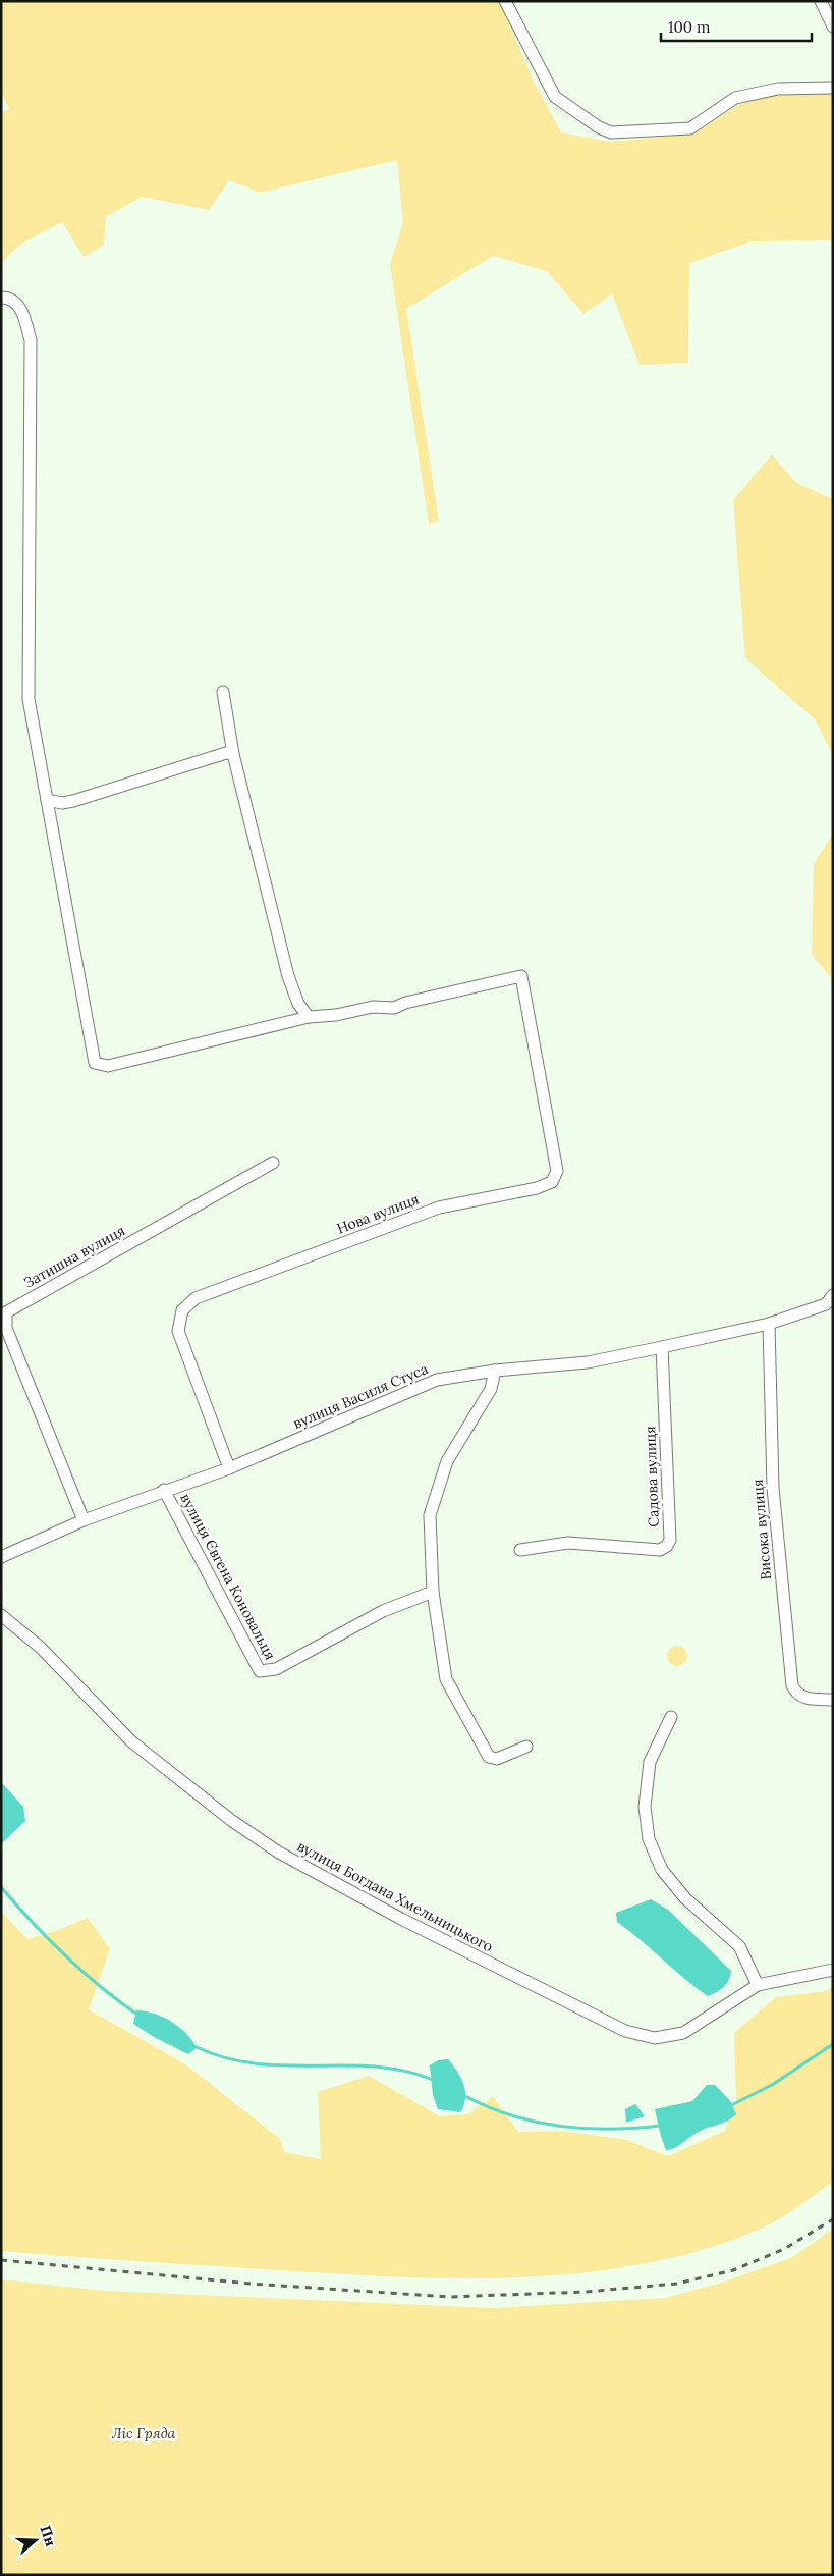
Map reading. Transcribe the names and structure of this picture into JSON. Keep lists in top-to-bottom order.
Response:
{
  "streets": {
    "street": [
      "Нова вулиця",
      "Затишна вулиця",
      "вулиця Василя Стуса",
      "Садова вулиця",
      "Висока вулиця",
      "вулиця Євгена Коновальця",
      "вулиця Богдана Хмельницького"
    ]
  },
  "crossings": [
    ["Нова вулиця", "вулиця Василя Стуса"],
    ["Затишна вулиця", "вулиця Василя Стуса"],
    ["вулиця Василя Стуса", "Садова вулиця"],
    ["вулиця Василя Стуса", "Висока вулиця"],
    ["вулиця Василя Стуса", "вулиця Євгена Коновальця"]
  ],
  "parks": ["Ліс Гряда"],
  "scale_bar": "100 m",
  "north": "right"
}
